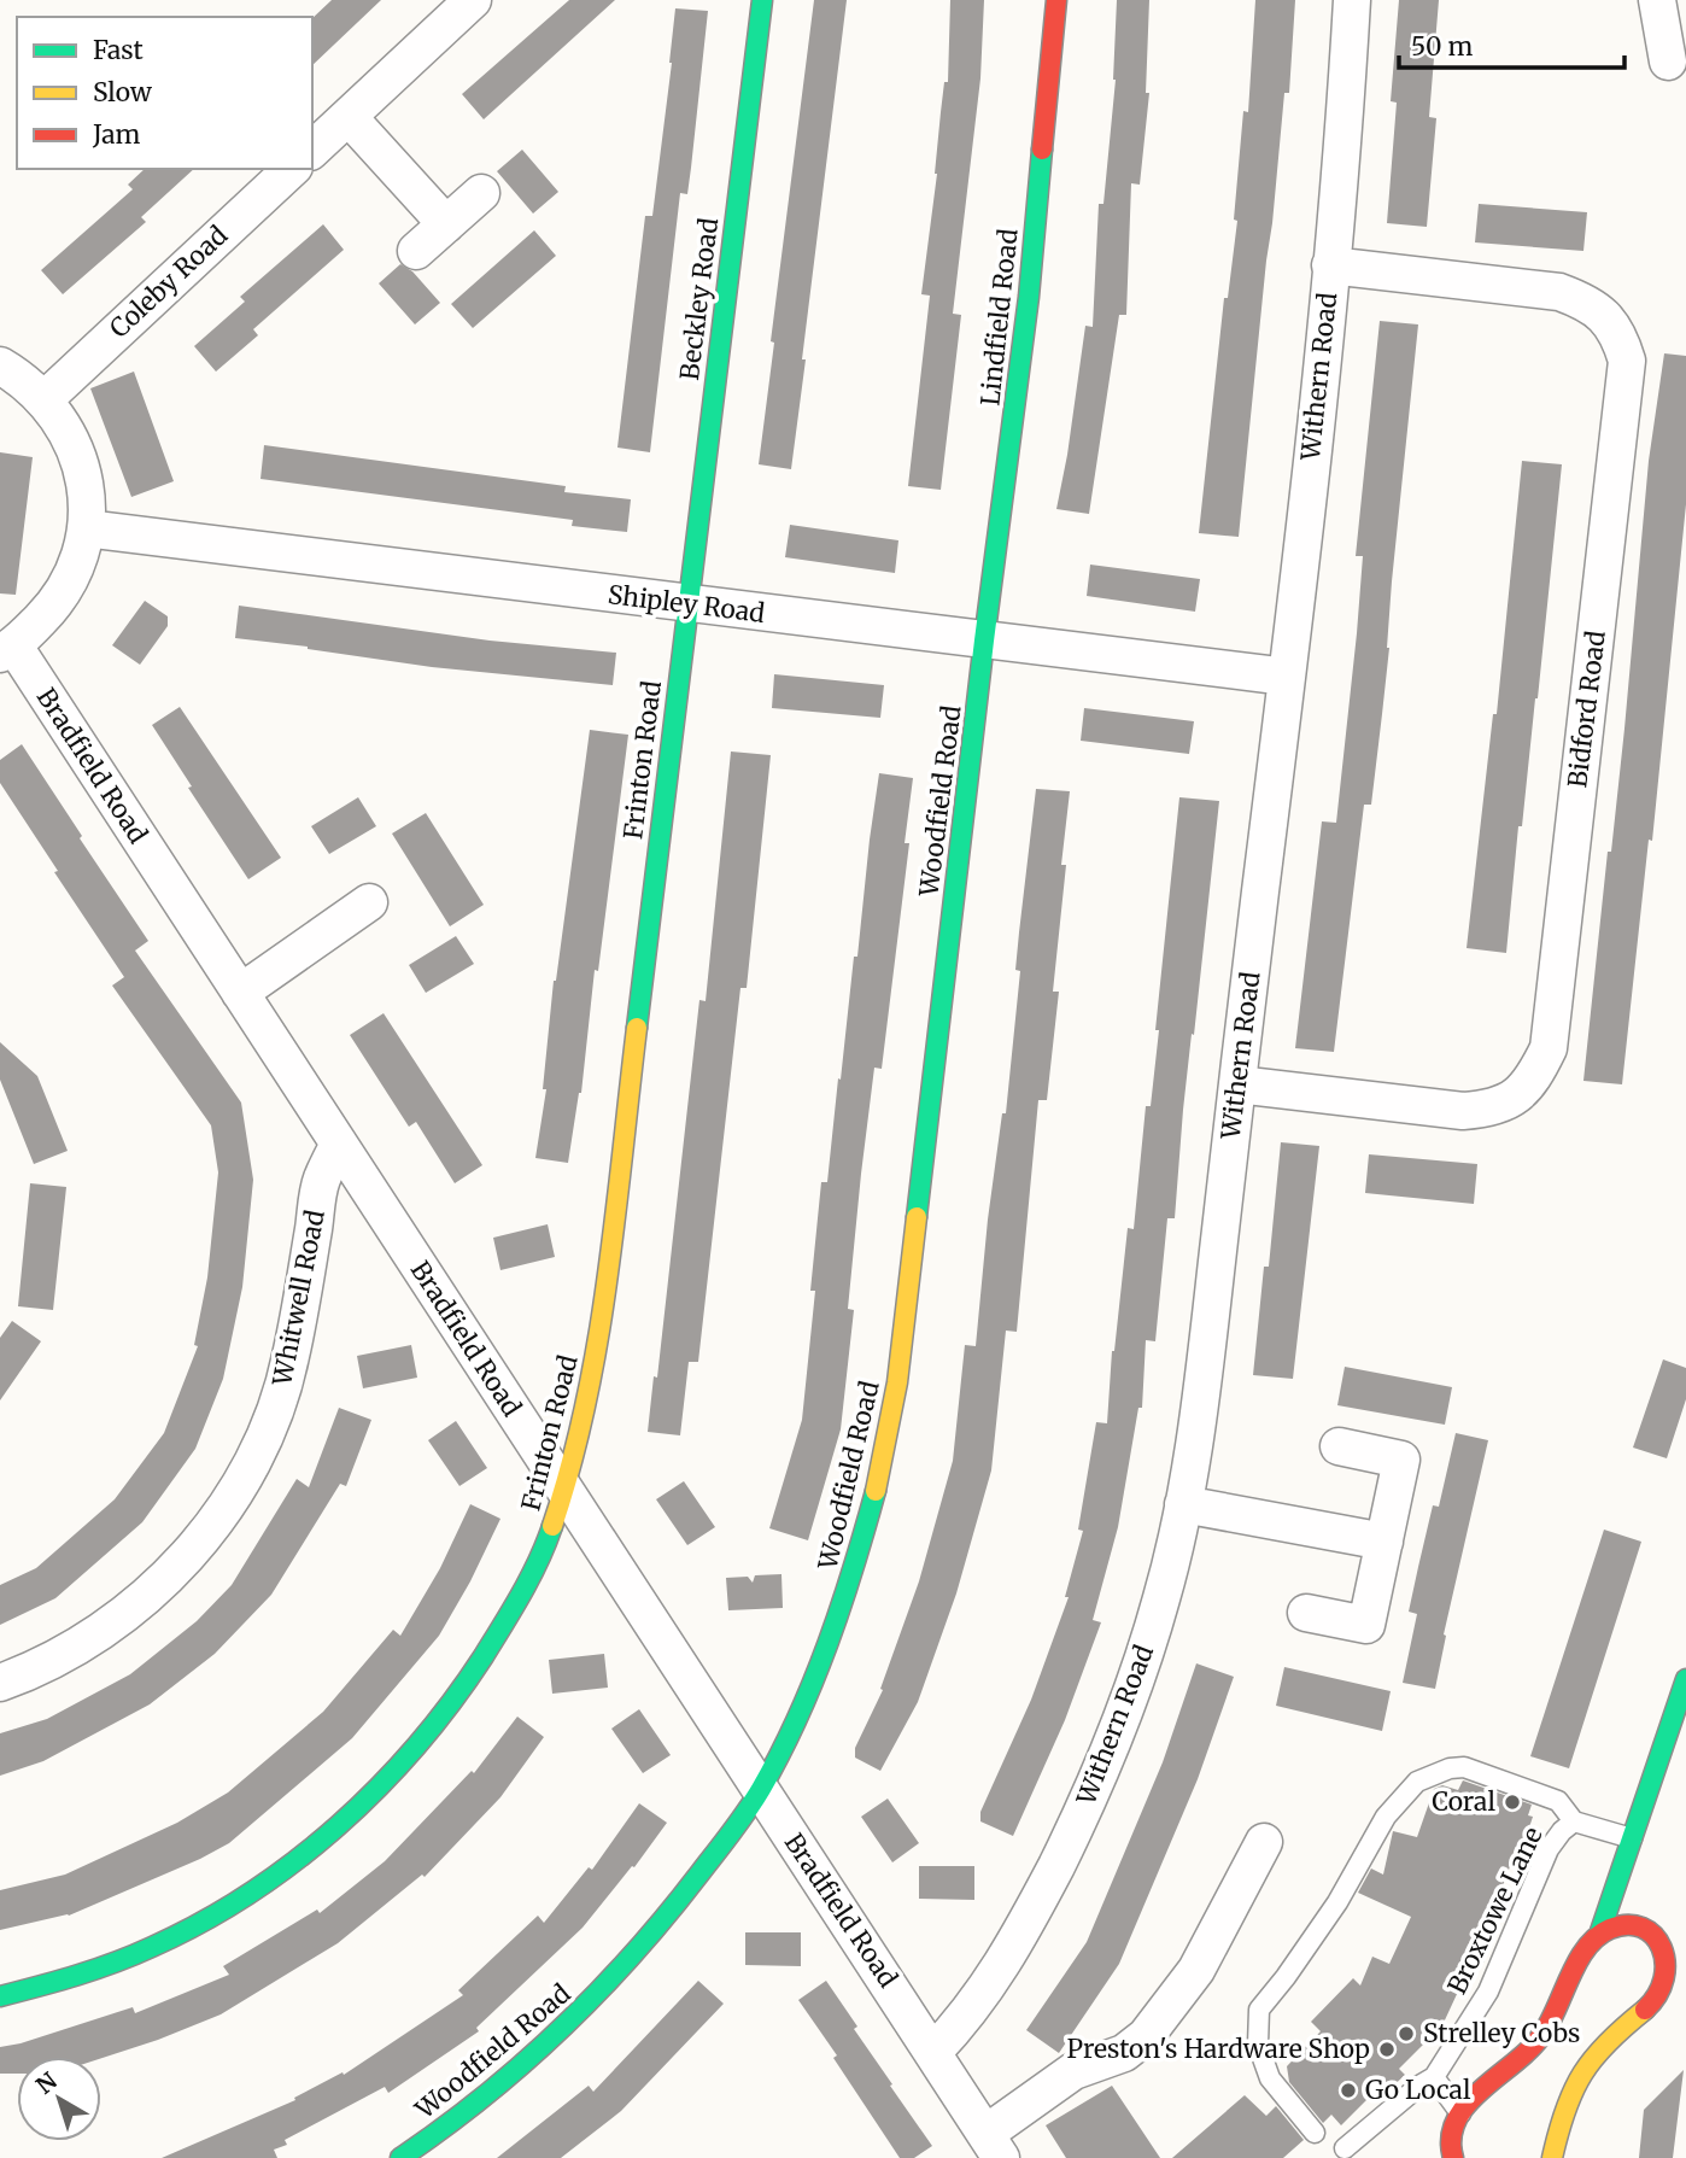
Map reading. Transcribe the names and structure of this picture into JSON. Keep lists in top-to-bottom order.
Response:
{
  "streets": {
    "street": [
      "Coleby Road",
      "Beckley Road",
      "Lindfield Road",
      "Withern Road",
      "Shipley Road",
      "Bidford Road",
      "Frinton Road",
      "Bradfield Road",
      "Woodfield Road",
      "Whitwell Road"
    ],
    "lane": ["Broxtowe Lane"]
  },
  "crossings": [
    ["Beckley Road", "Shipley Road"],
    ["Beckley Road", "Frinton Road"],
    ["Lindfield Road", "Shipley Road"],
    ["Lindfield Road", "Woodfield Road"],
    ["Withern Road", "Shipley Road"],
    ["Withern Road", "Bidford Road"],
    ["Withern Road", "Bradfield Road"],
    ["Shipley Road", "Frinton Road"],
    ["Shipley Road", "Woodfield Road"],
    ["Frinton Road", "Bradfield Road"],
    ["Bradfield Road", "Woodfield Road"],
    ["Bradfield Road", "Whitwell Road"]
  ],
  "places": [
    "Coral",
    "Strelley Cobs",
    "Preston's Hardware Shop",
    "Go Local"
  ],
  "legend": ["Fast", "Slow", "Jam"],
  "scale_bar": "50 m",
  "north": "top left"
}
